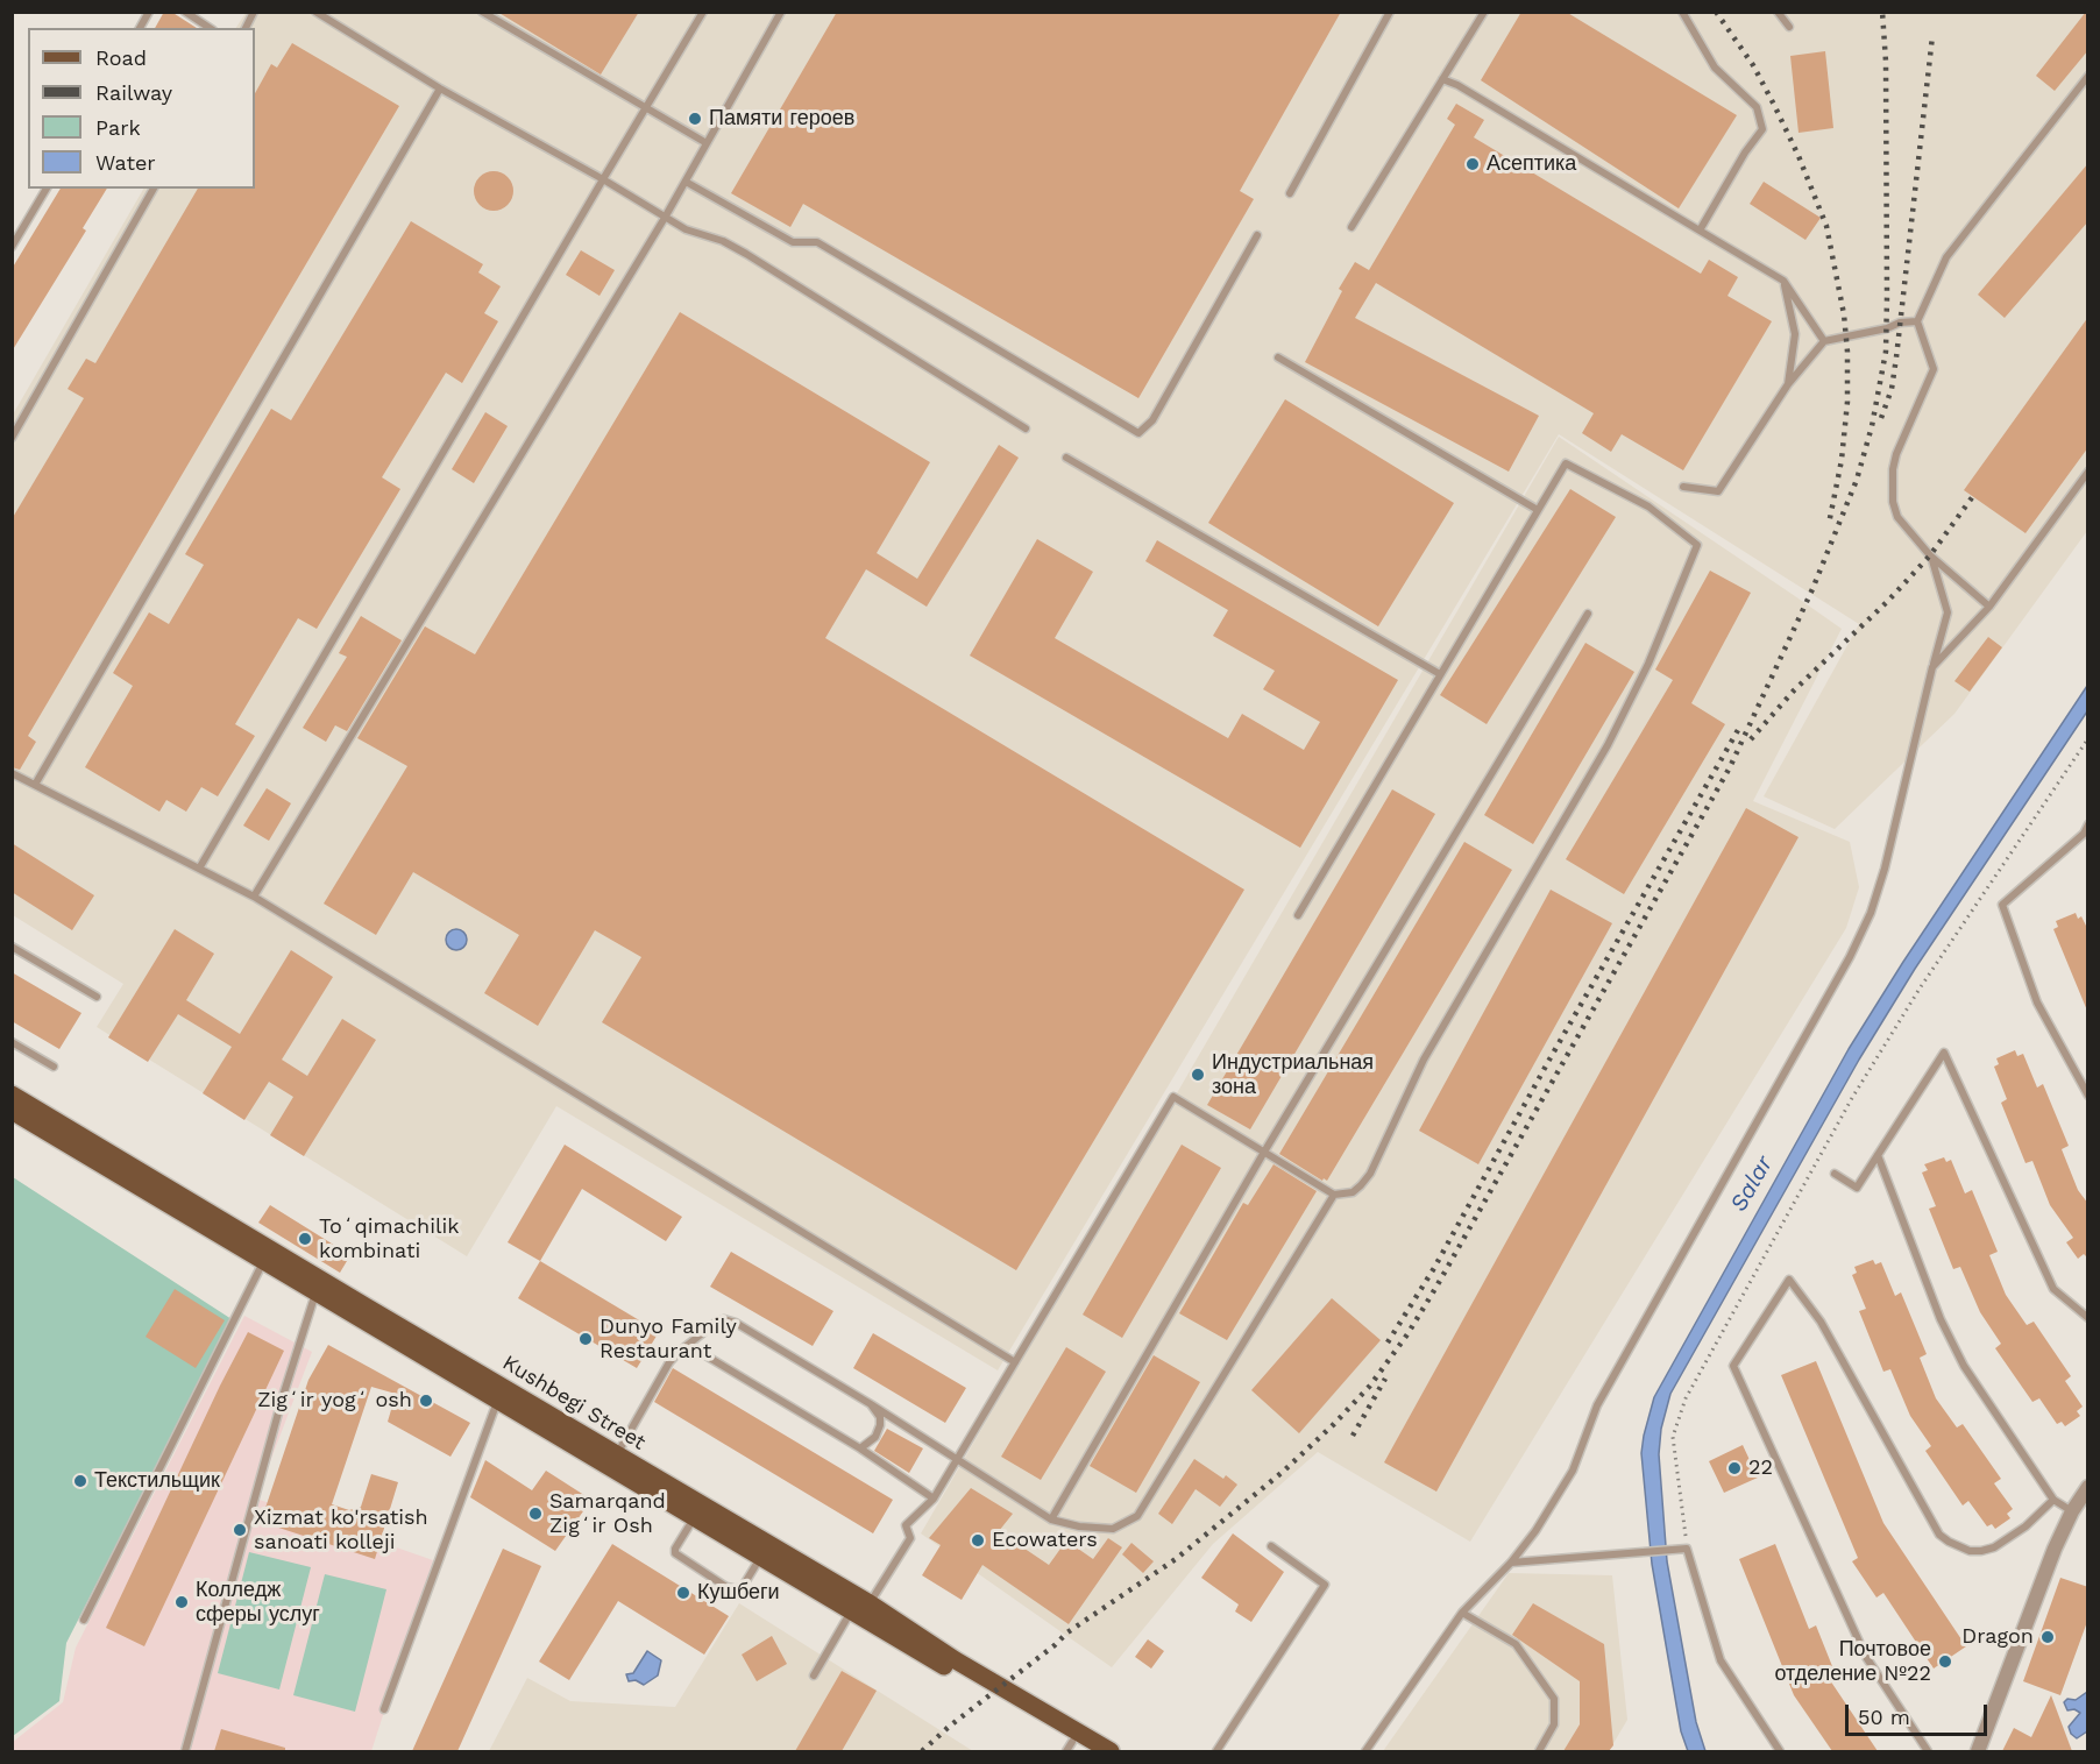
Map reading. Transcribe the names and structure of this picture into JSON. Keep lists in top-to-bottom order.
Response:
{
  "streets": {
    "main road": ["Kushbegi Street"]
  },
  "water": ["Salar"],
  "places": [
    "Памяти героев",
    "Асептика",
    "Индустриальная зона",
    "Toʻqimachilik kombinati",
    "Dunyo Family Restaurant",
    "Zigʻir yogʻ osh",
    "22",
    "Текстильщик",
    "Samarqand Zigʻir Osh",
    "Xizmat ko'rsatish sanoati kolleji",
    "Ecowaters",
    "Кушбеги",
    "Колледж сферы услуг",
    "Dragon",
    "Почтовое отделение №22"
  ],
  "legend": [
    "Road",
    "Railway",
    "Park",
    "Water"
  ],
  "scale_bar": "50 m"
}
